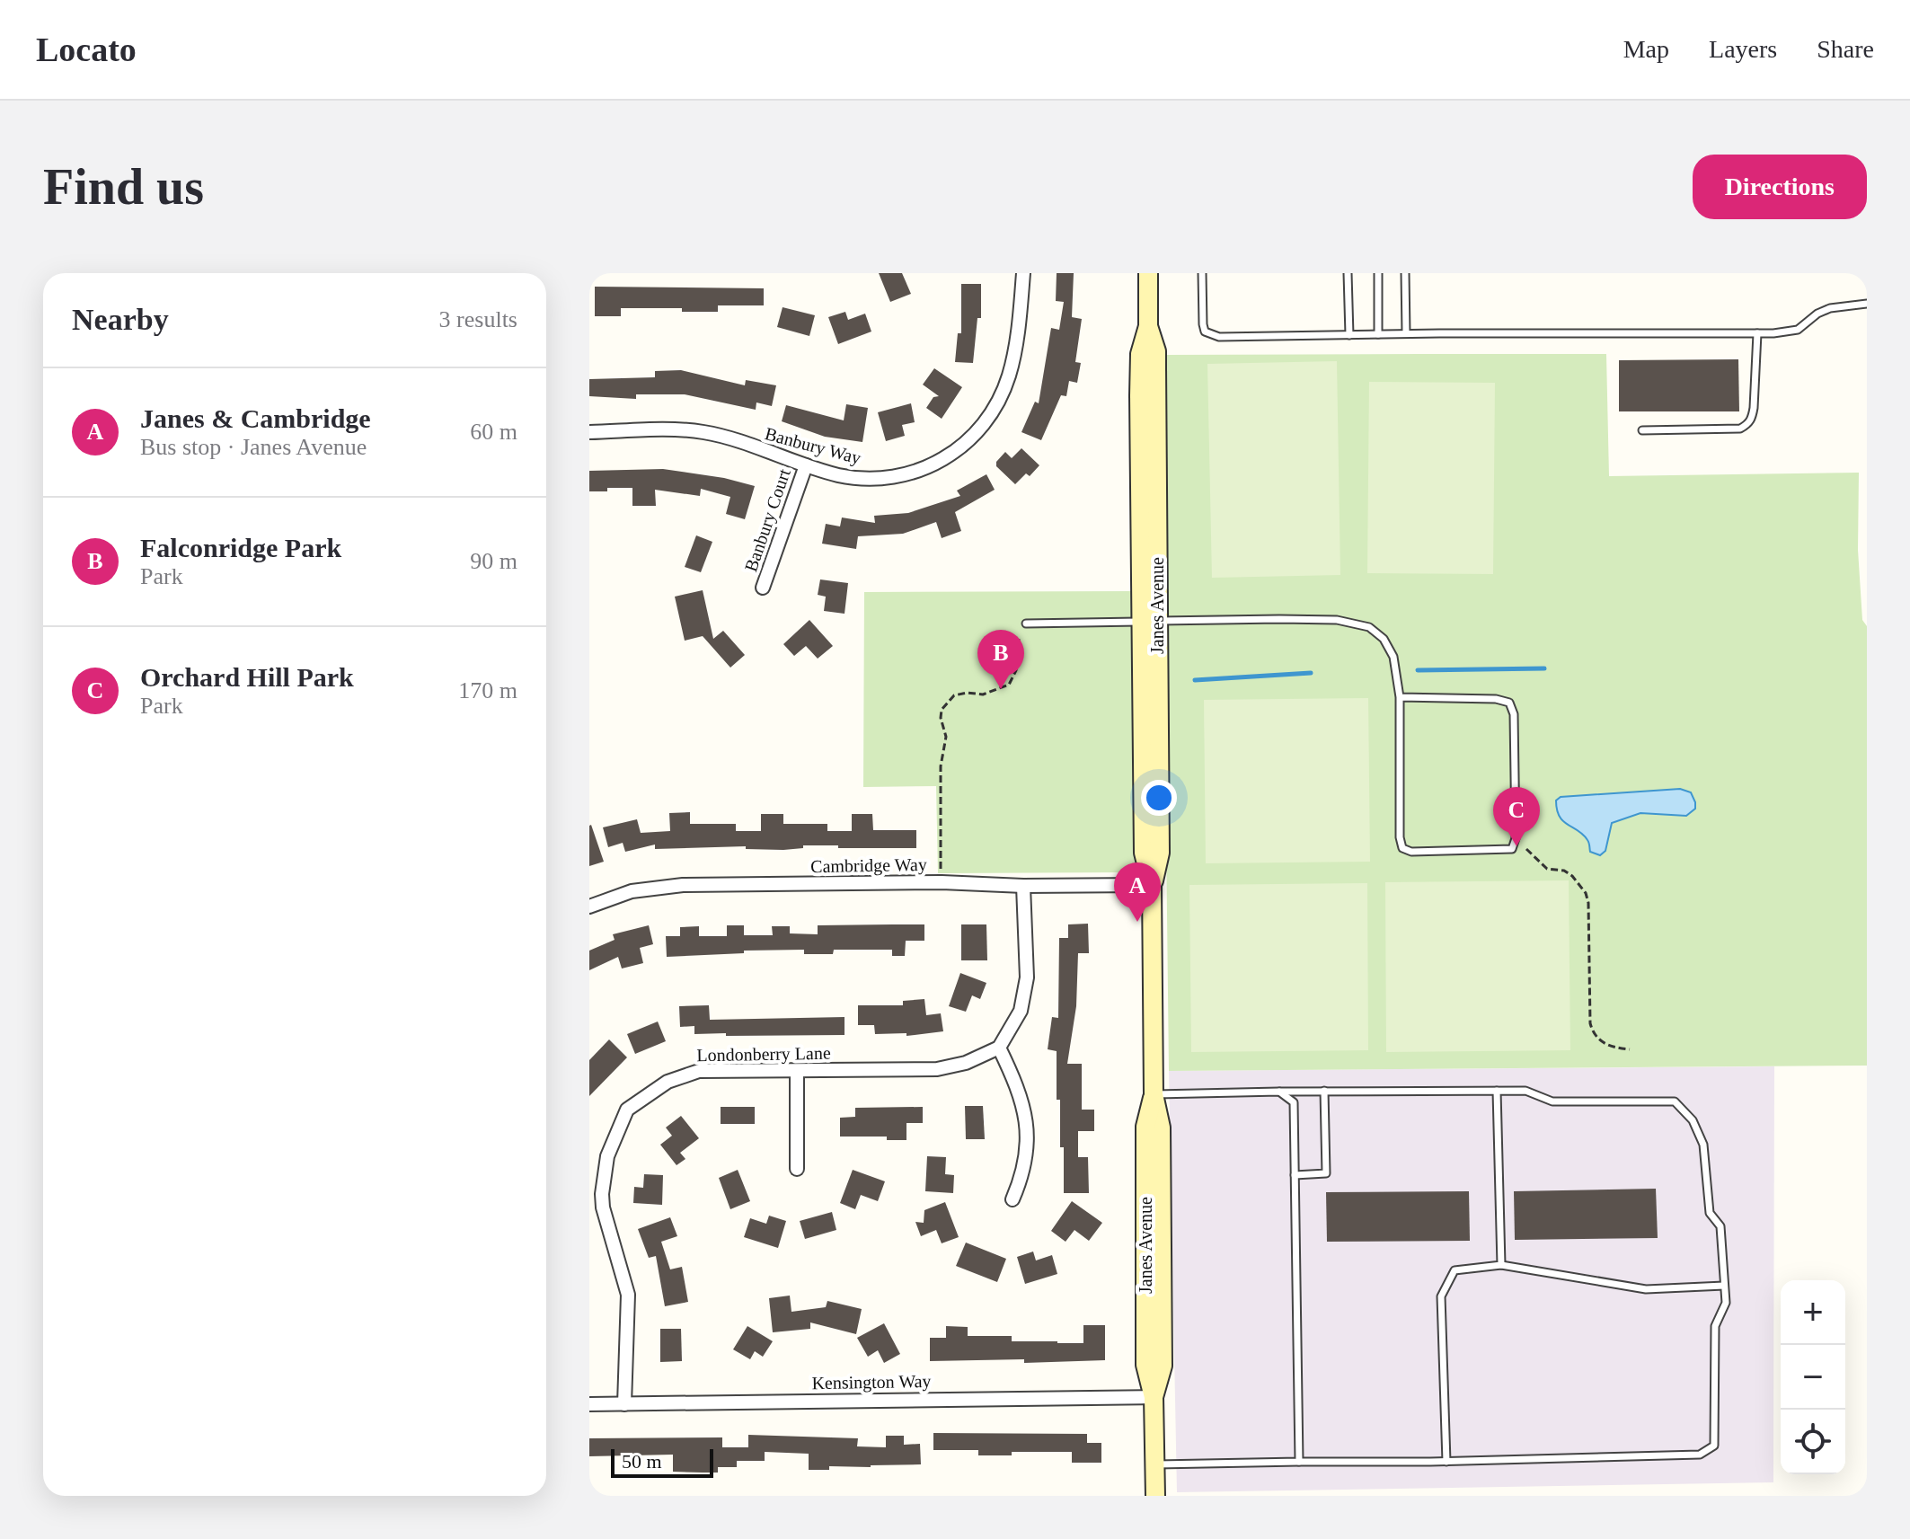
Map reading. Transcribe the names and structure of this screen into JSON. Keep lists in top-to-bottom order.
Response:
{
  "streets": {
    "street": [
      "Banbury Way",
      "Banbury Court",
      "Janes Avenue",
      "Cambridge Way",
      "Londonberry Lane",
      "Kensington Way"
    ]
  },
  "crossings": [
    ["Banbury Way", "Banbury Court"],
    ["Janes Avenue", "Cambridge Way"],
    ["Janes Avenue", "Kensington Way"],
    ["Londonberry Lane", "Kensington Way"]
  ],
  "scale_bar": "50 m",
  "page": {
    "header": "Locato",
    "nav": ["Map", "Layers", "Share"],
    "buttons": "Directions",
    "title": "Find us",
    "heading": ["Nearby", "3 results"],
    "list": [
      {
        "mark": "A",
        "name": "Janes & Cambridge",
        "note": "Bus stop · Janes Avenue",
        "value": "60 m"
      },
      {
        "mark": "B",
        "name": "Falconridge Park",
        "note": "Park",
        "value": "90 m"
      },
      {
        "mark": "C",
        "name": "Orchard Hill Park",
        "note": "Park",
        "value": "170 m"
      }
    ],
    "pins": ["B", "C", "A"],
    "map_buttons": ["+", "−"],
    "scale": "50 m"
  }
}
